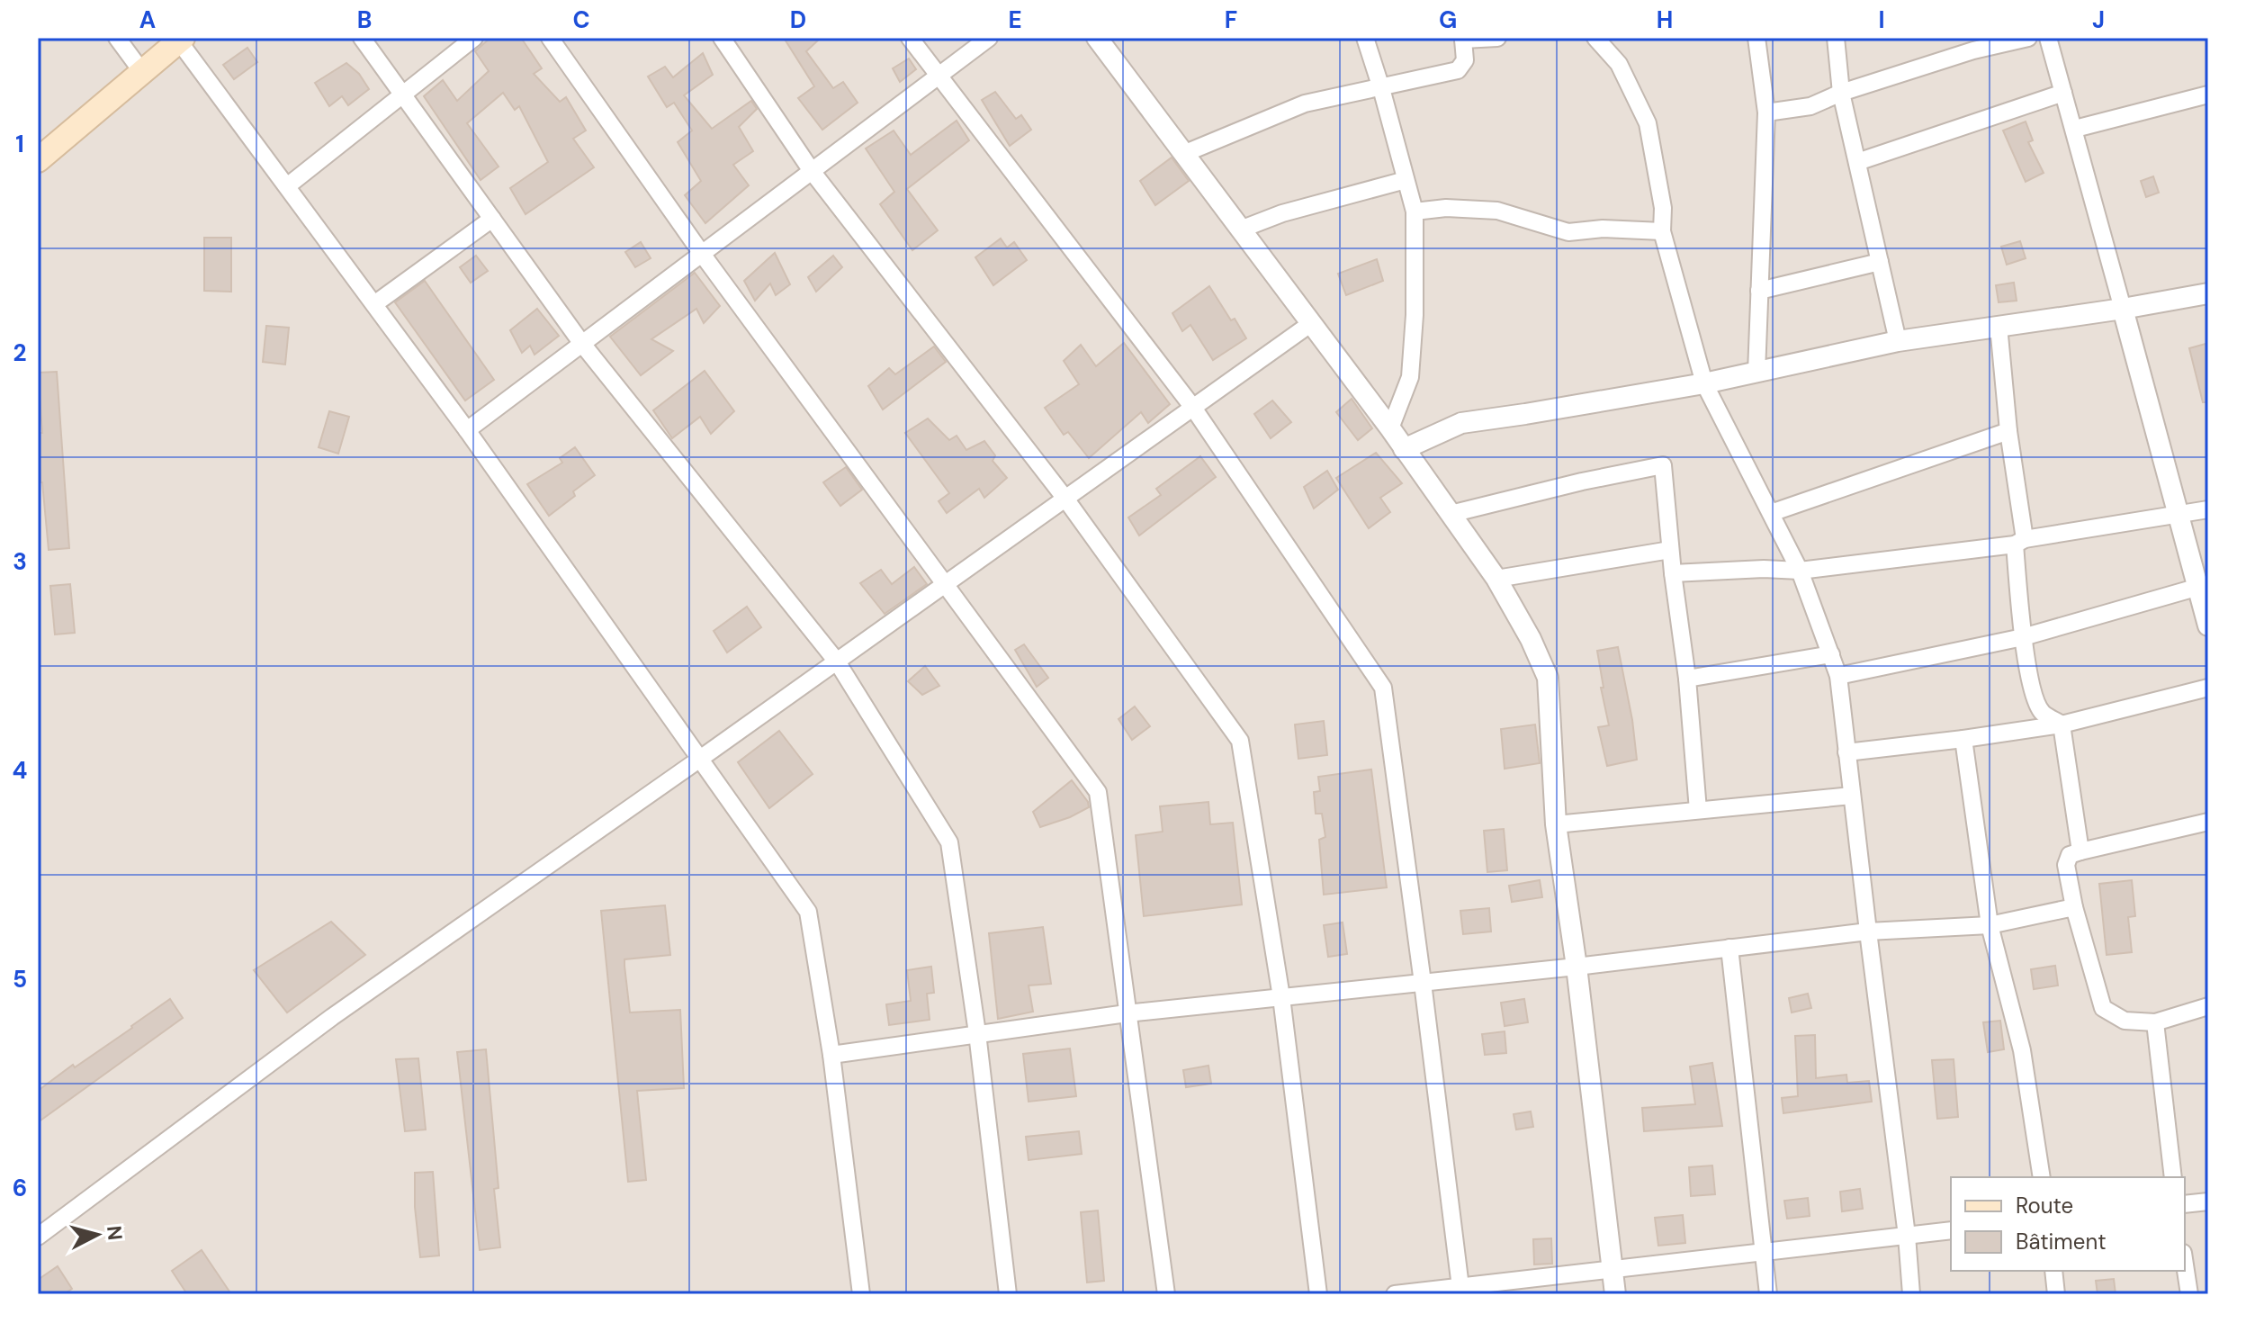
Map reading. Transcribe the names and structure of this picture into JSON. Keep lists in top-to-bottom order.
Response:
{
  "legend": ["Route", "Bâtiment"],
  "north": "right",
  "grid": {
    "columns": [
      "A",
      "B",
      "C",
      "D",
      "E",
      "F",
      "G",
      "H",
      "I",
      "J"
    ],
    "rows": [
      "1",
      "2",
      "3",
      "4",
      "5",
      "6"
    ]
  }
}
